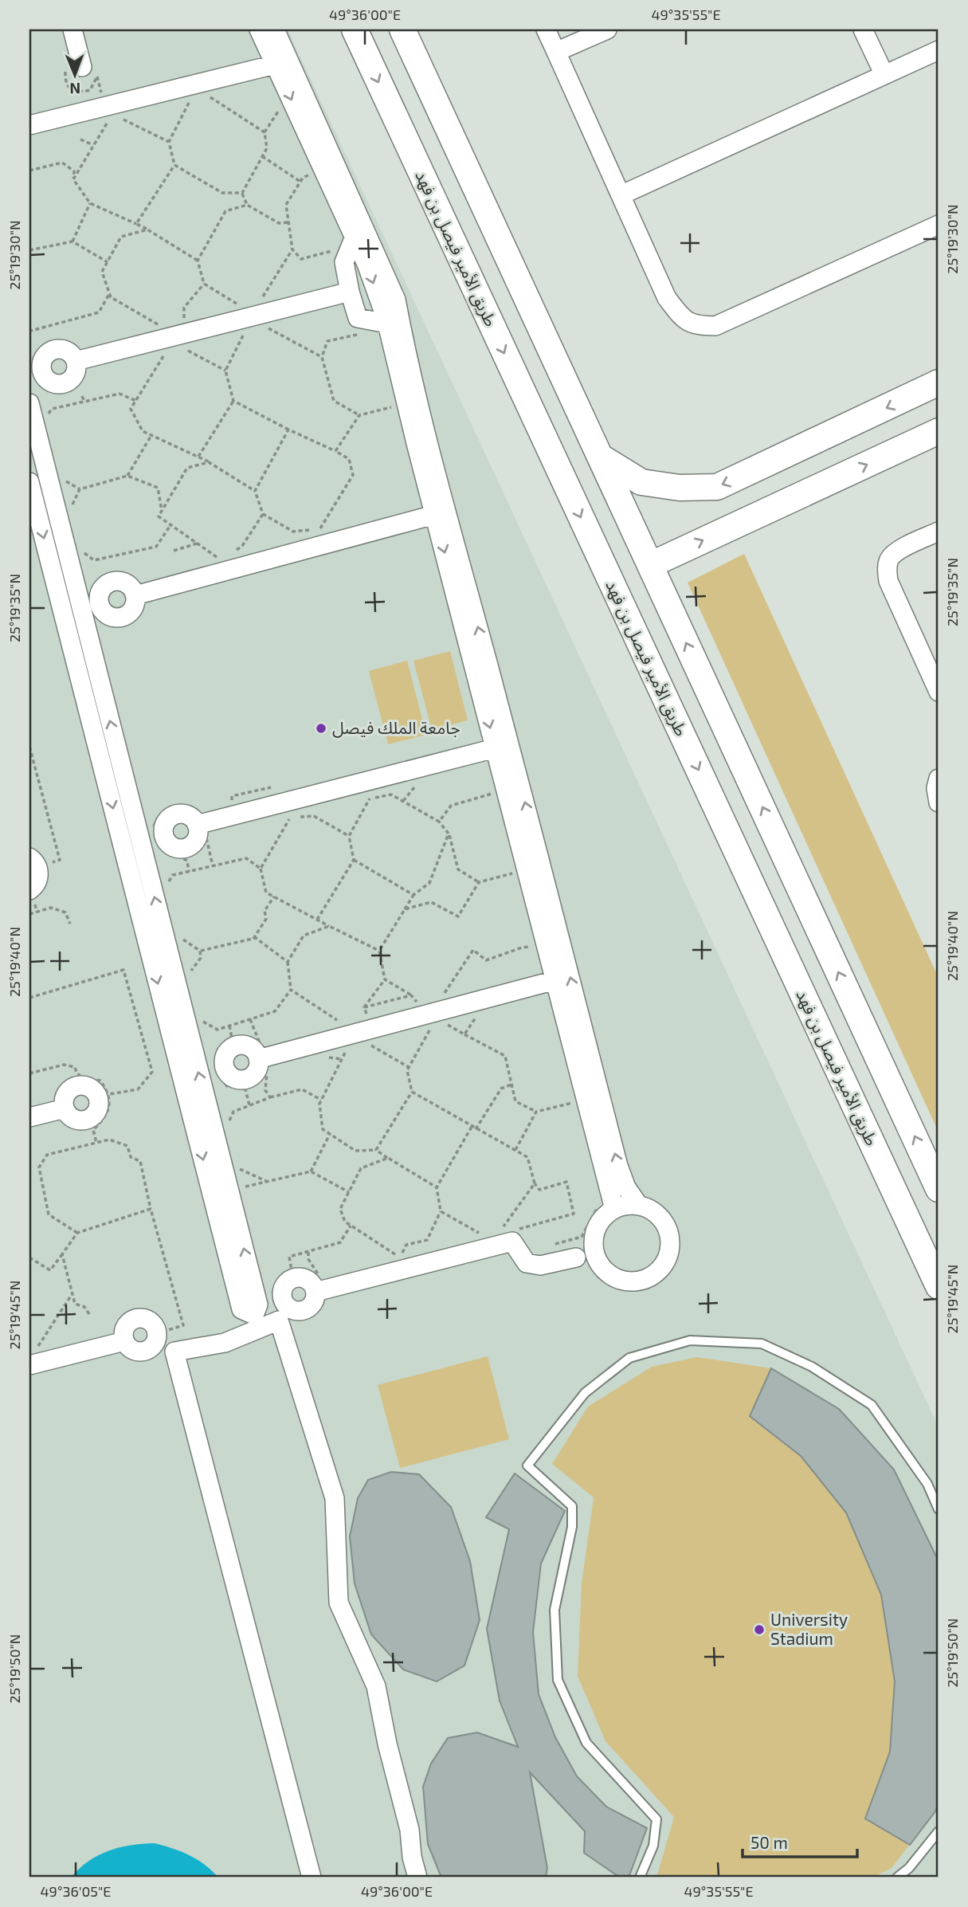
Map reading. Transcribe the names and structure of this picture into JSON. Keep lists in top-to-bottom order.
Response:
{
  "streets": {
    "main road": ["طريق الأمير فيصل بن فهد"]
  },
  "places": ["جامعة الملك فيصل", "University Stadium"],
  "scale_bar": "50 m",
  "north": "bottom",
  "coordinates": [
    "49°36'00\"E",
    "49°35'55\"E",
    "25°19'30\"N",
    "25°19'35\"N",
    "25°19'40\"N",
    "25°19'45\"N",
    "25°19'50\"N",
    "49°36'05\"E"
  ]
}
